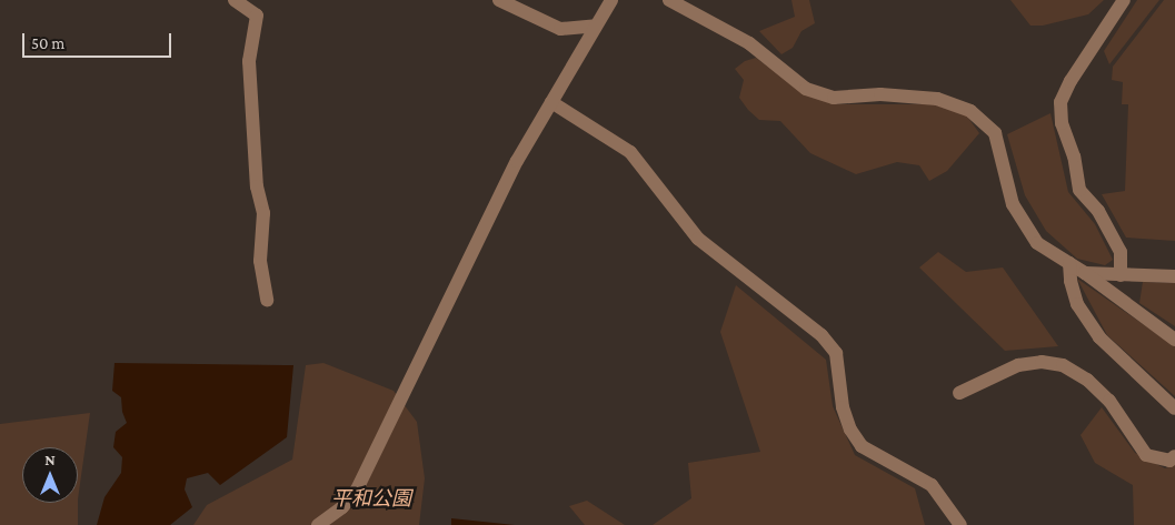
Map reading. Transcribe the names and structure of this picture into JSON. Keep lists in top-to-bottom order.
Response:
{
  "parks": ["平和公園"],
  "scale_bar": "50 m",
  "north": "top"
}
